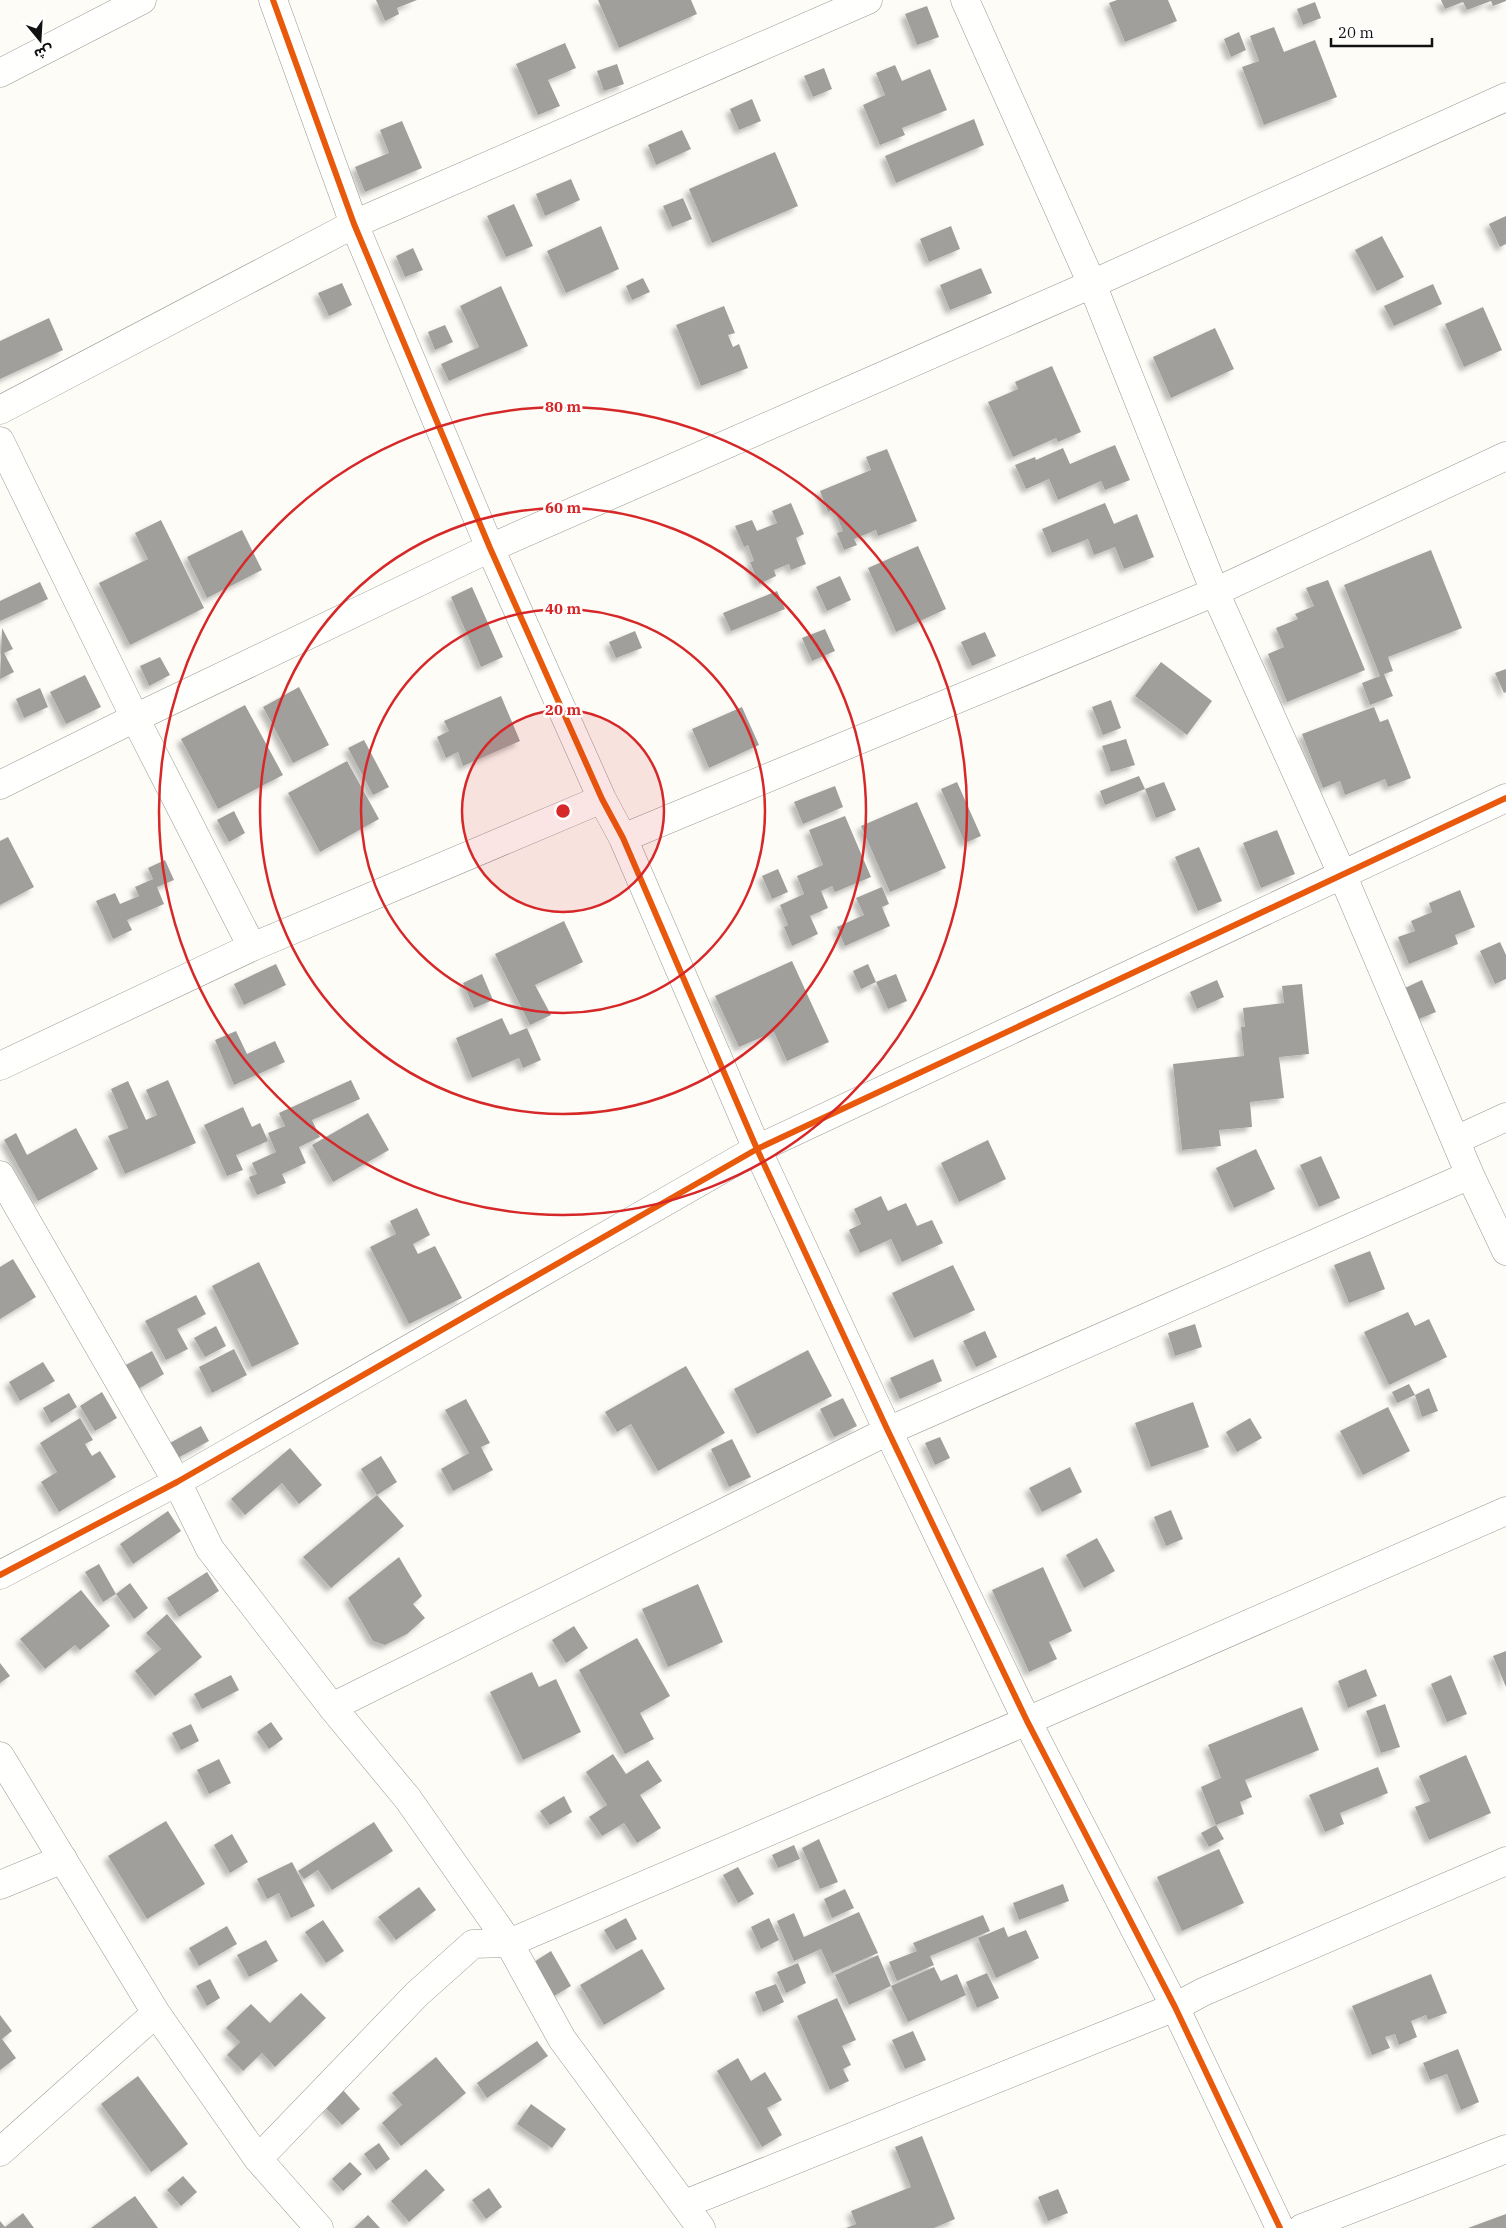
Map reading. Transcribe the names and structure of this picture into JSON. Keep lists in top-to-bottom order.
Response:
{
  "scale_bar": "20 m",
  "north": "bottom",
  "rings": [
    "80 m",
    "60 m",
    "40 m",
    "20 m"
  ]
}
